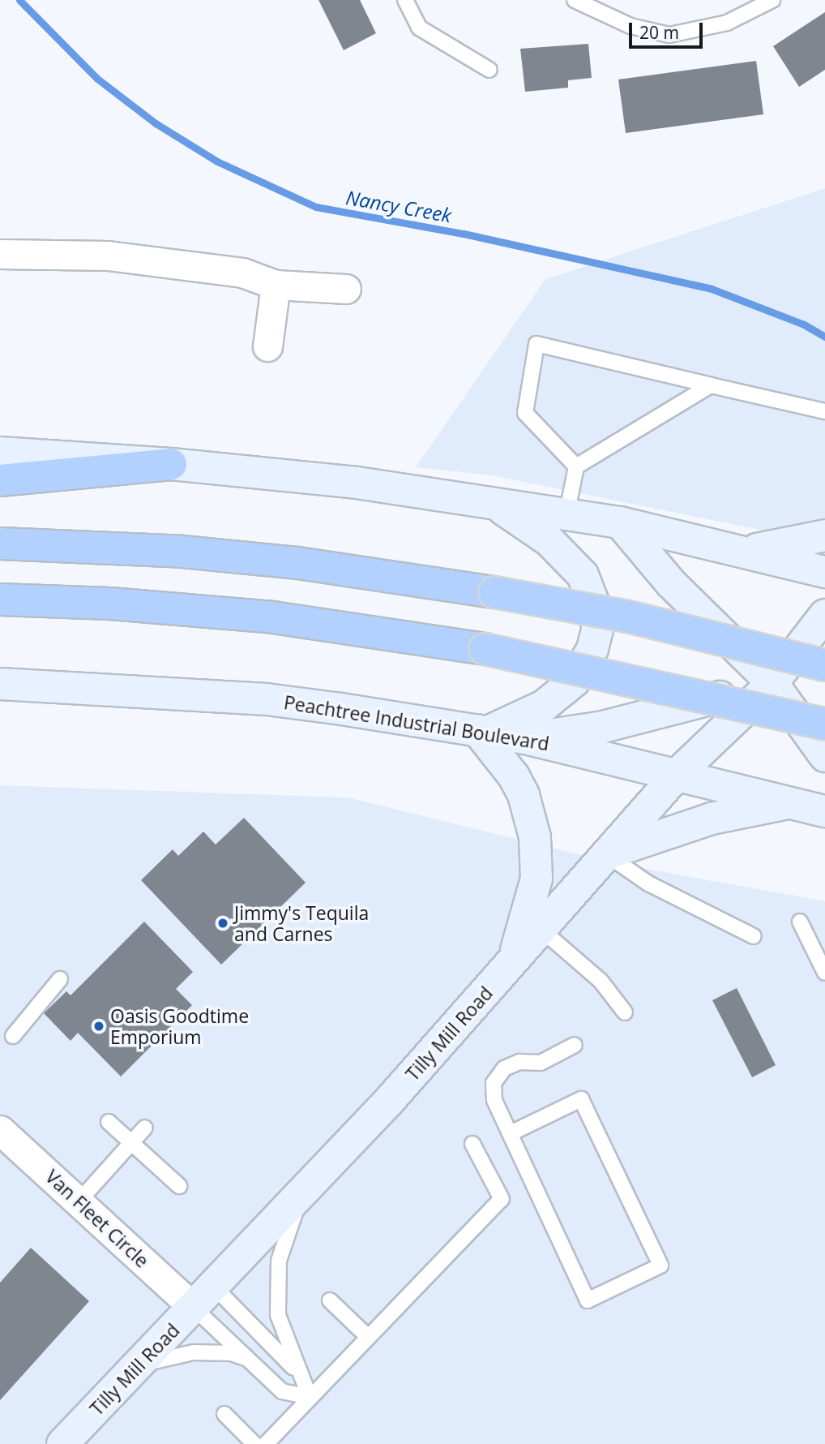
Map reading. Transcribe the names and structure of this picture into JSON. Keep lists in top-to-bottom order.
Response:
{
  "streets": {
    "main road": ["Peachtree Industrial Boulevard", "Tilly Mill Road"],
    "street": ["Van Fleet Circle"]
  },
  "crossings": [
    ["Peachtree Industrial Boulevard", "Tilly Mill Road"],
    ["Tilly Mill Road", "Van Fleet Circle"]
  ],
  "water": ["Nancy Creek"],
  "places": ["Jimmy's Tequila and Carnes", "Oasis Goodtime Emporium"],
  "scale_bar": "20 m"
}
